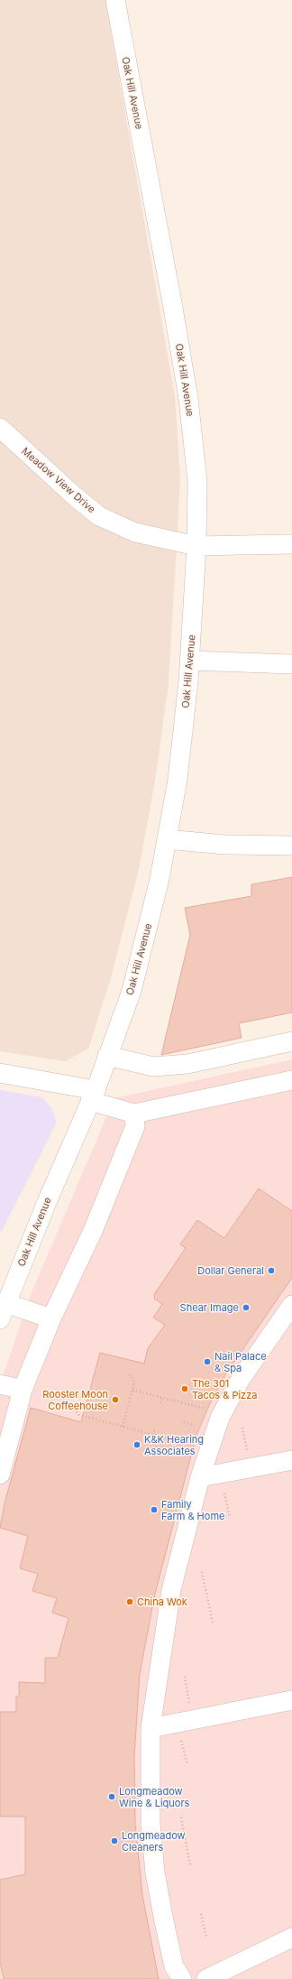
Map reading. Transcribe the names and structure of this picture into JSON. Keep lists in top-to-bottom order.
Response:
{
  "streets": {
    "street": ["Oak Hill Avenue", "Meadow View Drive"]
  },
  "crossings": [
    ["Oak Hill Avenue", "Meadow View Drive"]
  ],
  "places": [
    "Dollar General",
    "Shear Image",
    "Nail Palace & Spa",
    "The 301 Tacos & Pizza",
    "Rooster Moon Coffeehouse",
    "K&K Hearing Associates",
    "Family Farm & Home",
    "China Wok",
    "Longmeadow Wine & Liquors",
    "Longmeadow Cleaners"
  ]
}
